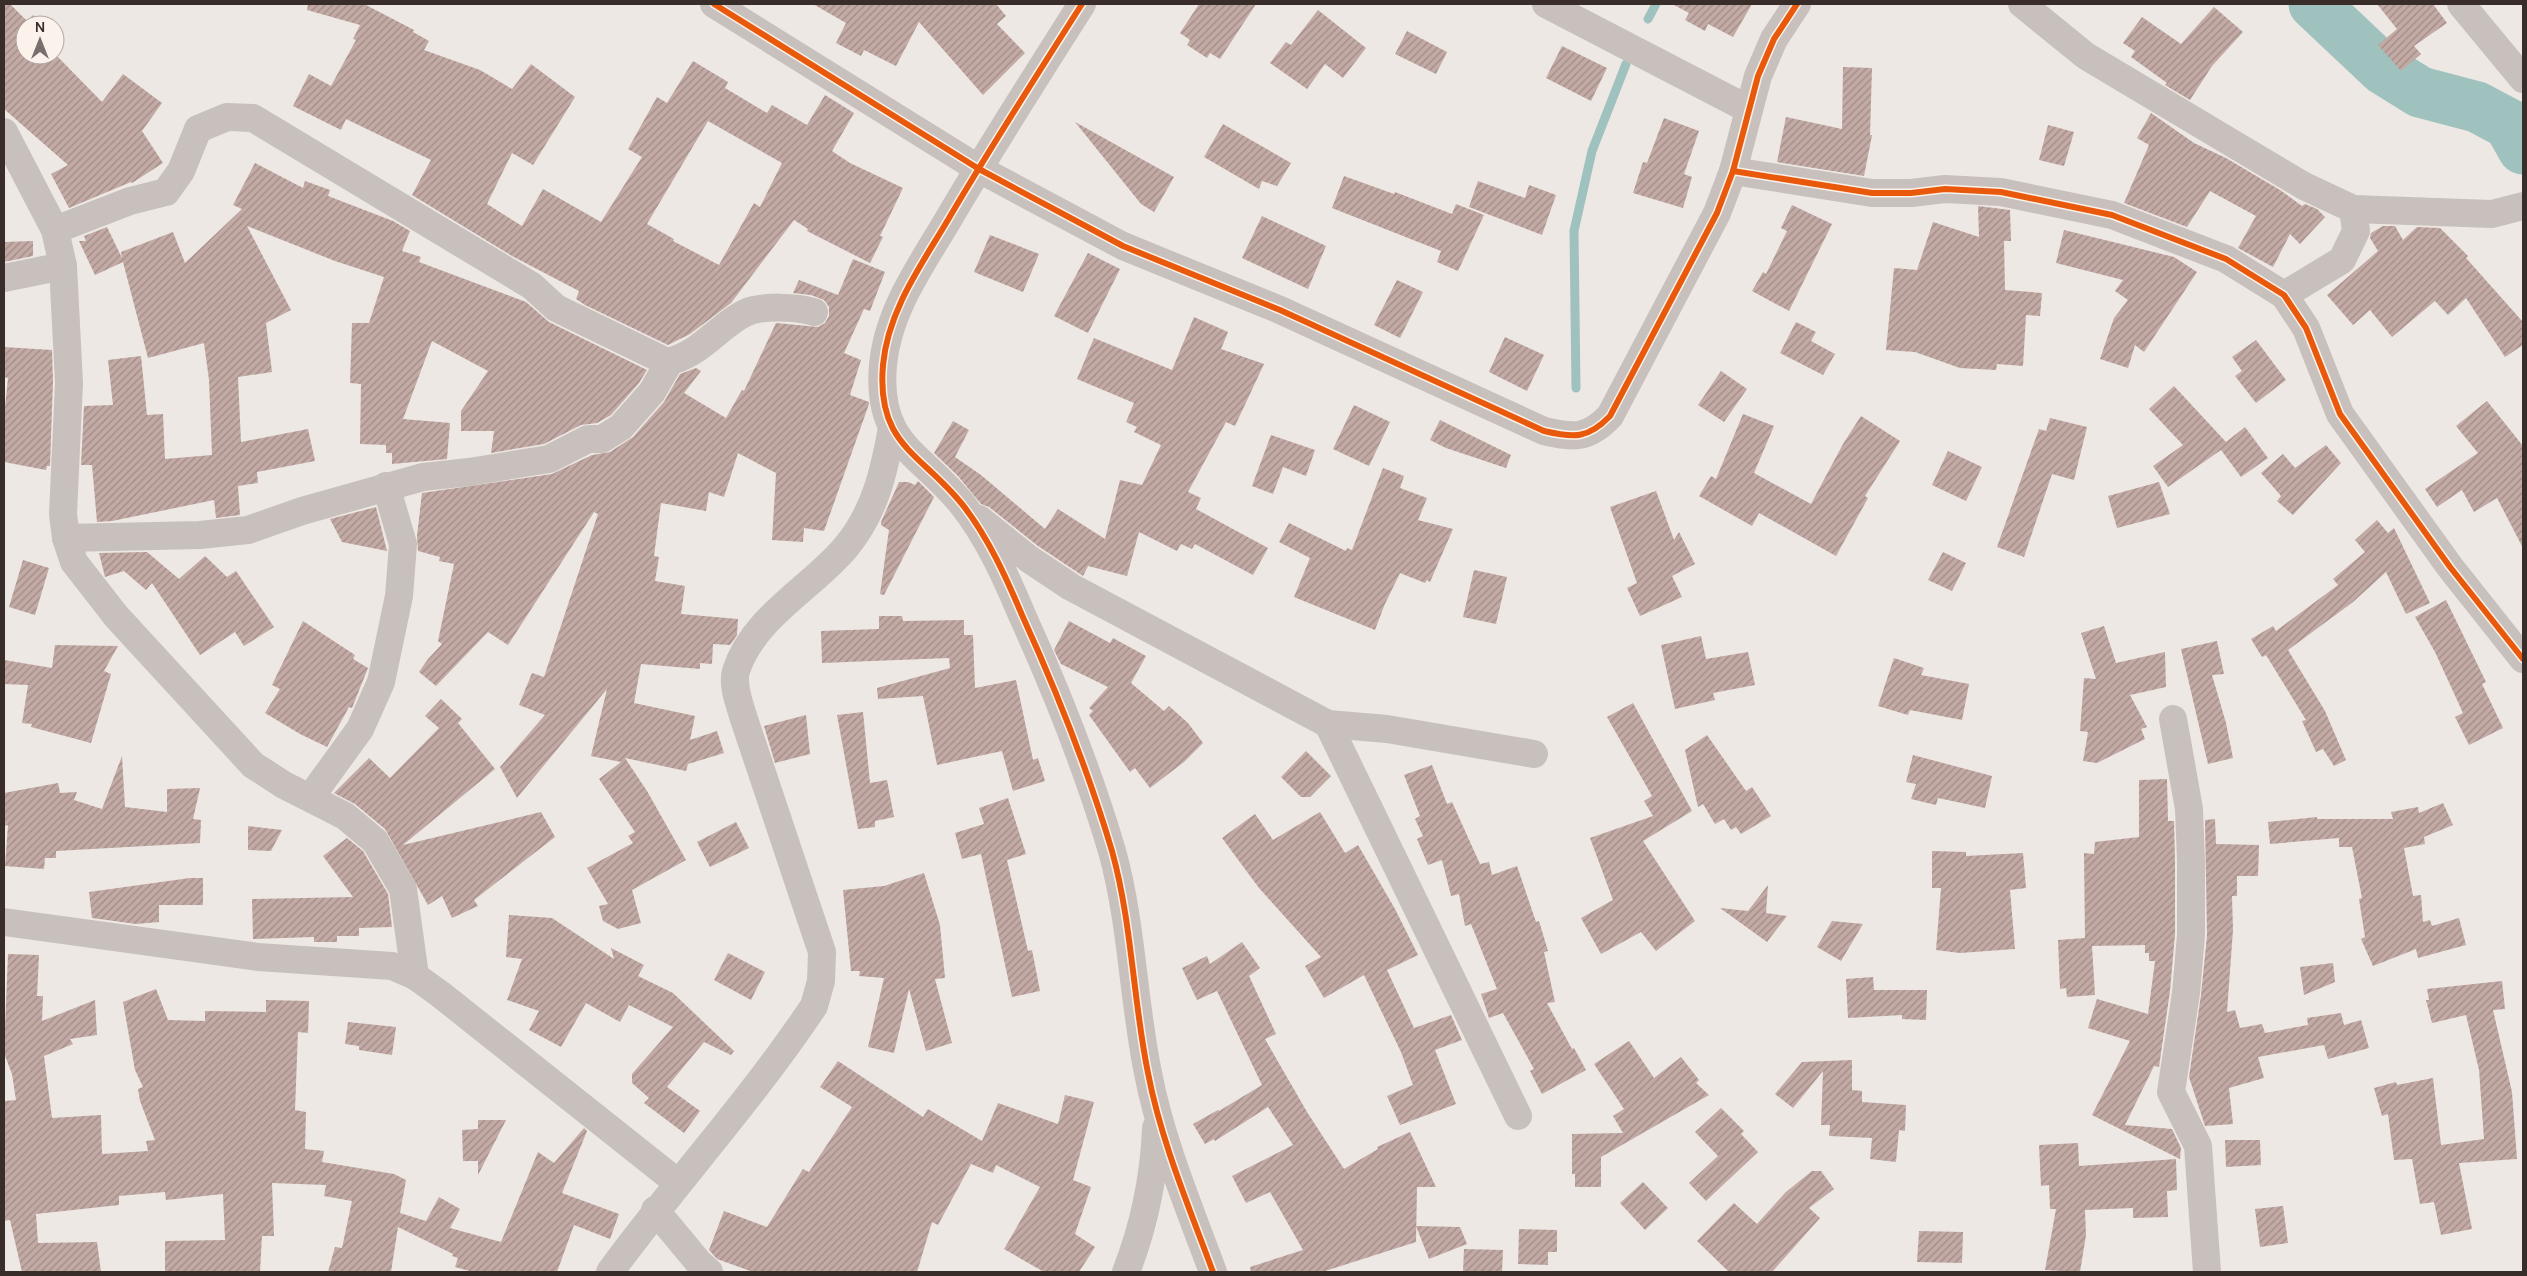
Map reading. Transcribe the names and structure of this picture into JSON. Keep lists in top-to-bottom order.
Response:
{
  "north": "top"
}
